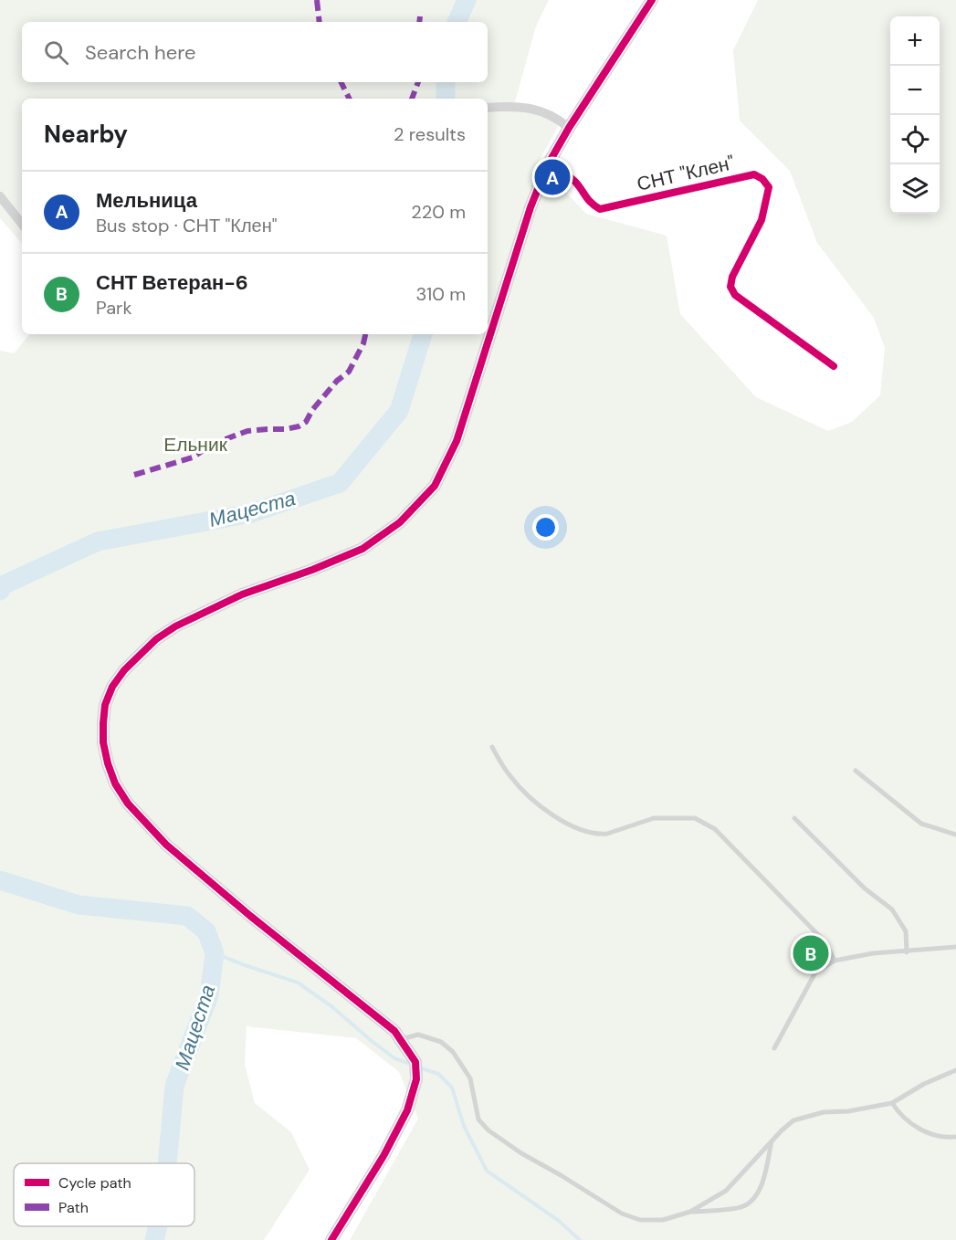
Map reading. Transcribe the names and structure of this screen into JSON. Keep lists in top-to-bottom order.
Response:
{
  "streets": {
    "street": ["СНТ \"Клен\""]
  },
  "water": ["Мацеста"],
  "parks": ["Ельник"],
  "legend": ["Cycle path", "Path"],
  "page": {
    "map_buttons": ["+", "−"],
    "search": "Search here",
    "heading": ["Nearby", "2 results"],
    "pins": ["A", "B"],
    "list": [
      {
        "mark": "A",
        "name": "Мельница",
        "note": "Bus stop · СНТ \"Клен\"",
        "value": "220 m"
      },
      {
        "mark": "B",
        "name": "СНТ Ветеран-6",
        "note": "Park",
        "value": "310 m"
      }
    ]
  }
}
